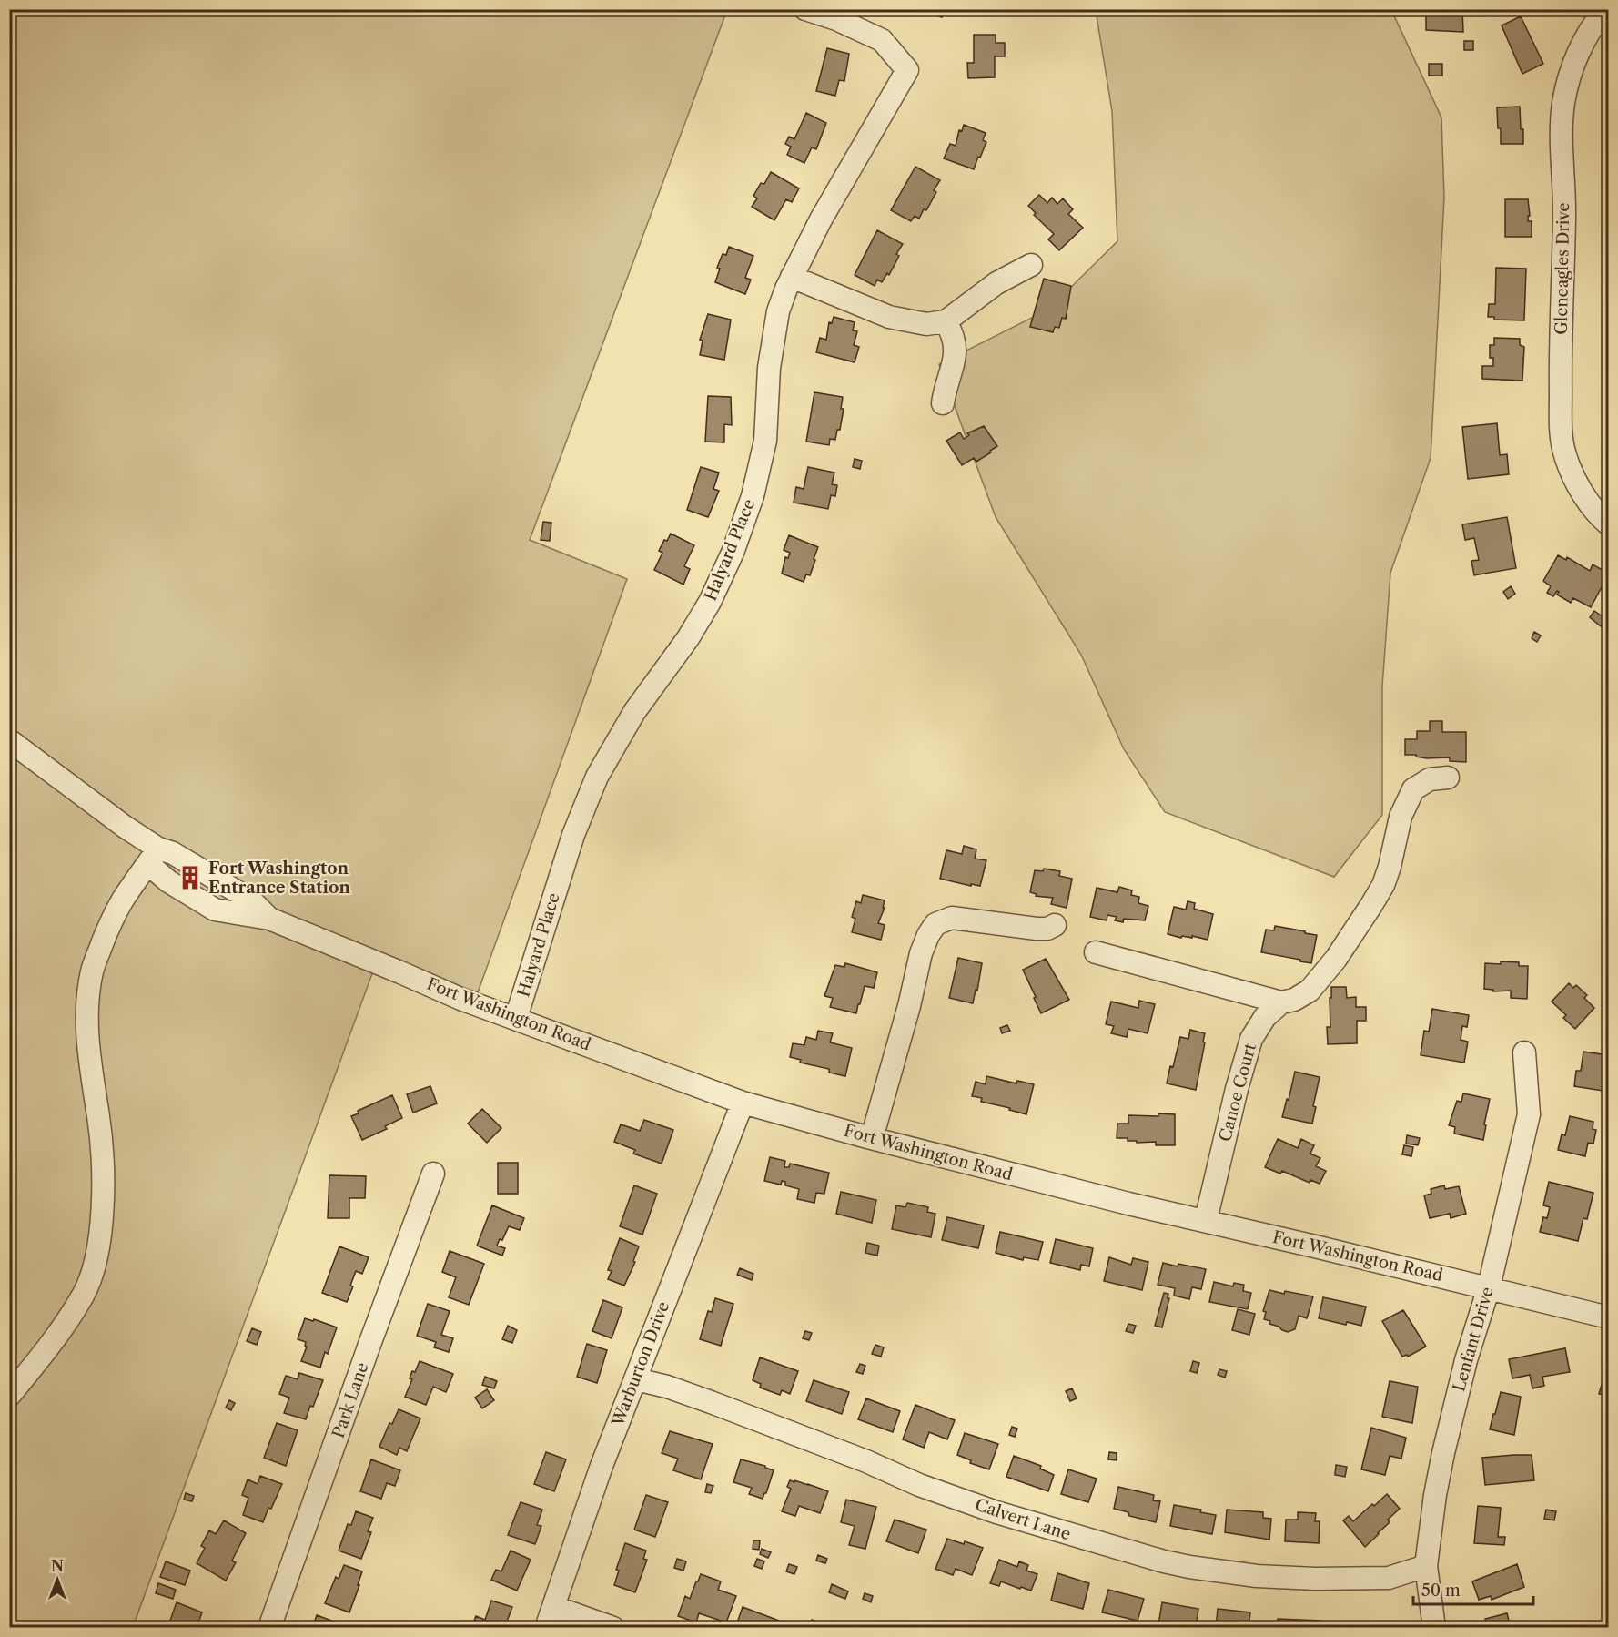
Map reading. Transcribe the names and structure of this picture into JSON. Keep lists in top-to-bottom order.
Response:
{
  "streets": {
    "street": [
      "Gleneagles Drive",
      "Halyard Place",
      "Fort Washington Road",
      "Canoe Court",
      "Lenfant Drive",
      "Warburton Drive",
      "Park Lane",
      "Calvert Lane"
    ]
  },
  "crossings": [
    ["Halyard Place", "Fort Washington Road"],
    ["Fort Washington Road", "Canoe Court"],
    ["Fort Washington Road", "Lenfant Drive"],
    ["Fort Washington Road", "Warburton Drive"],
    ["Lenfant Drive", "Calvert Lane"],
    ["Warburton Drive", "Calvert Lane"]
  ],
  "places": {
    "building": ["Fort Washington Entrance Station"]
  },
  "scale_bar": "50 m",
  "north": "top"
}
